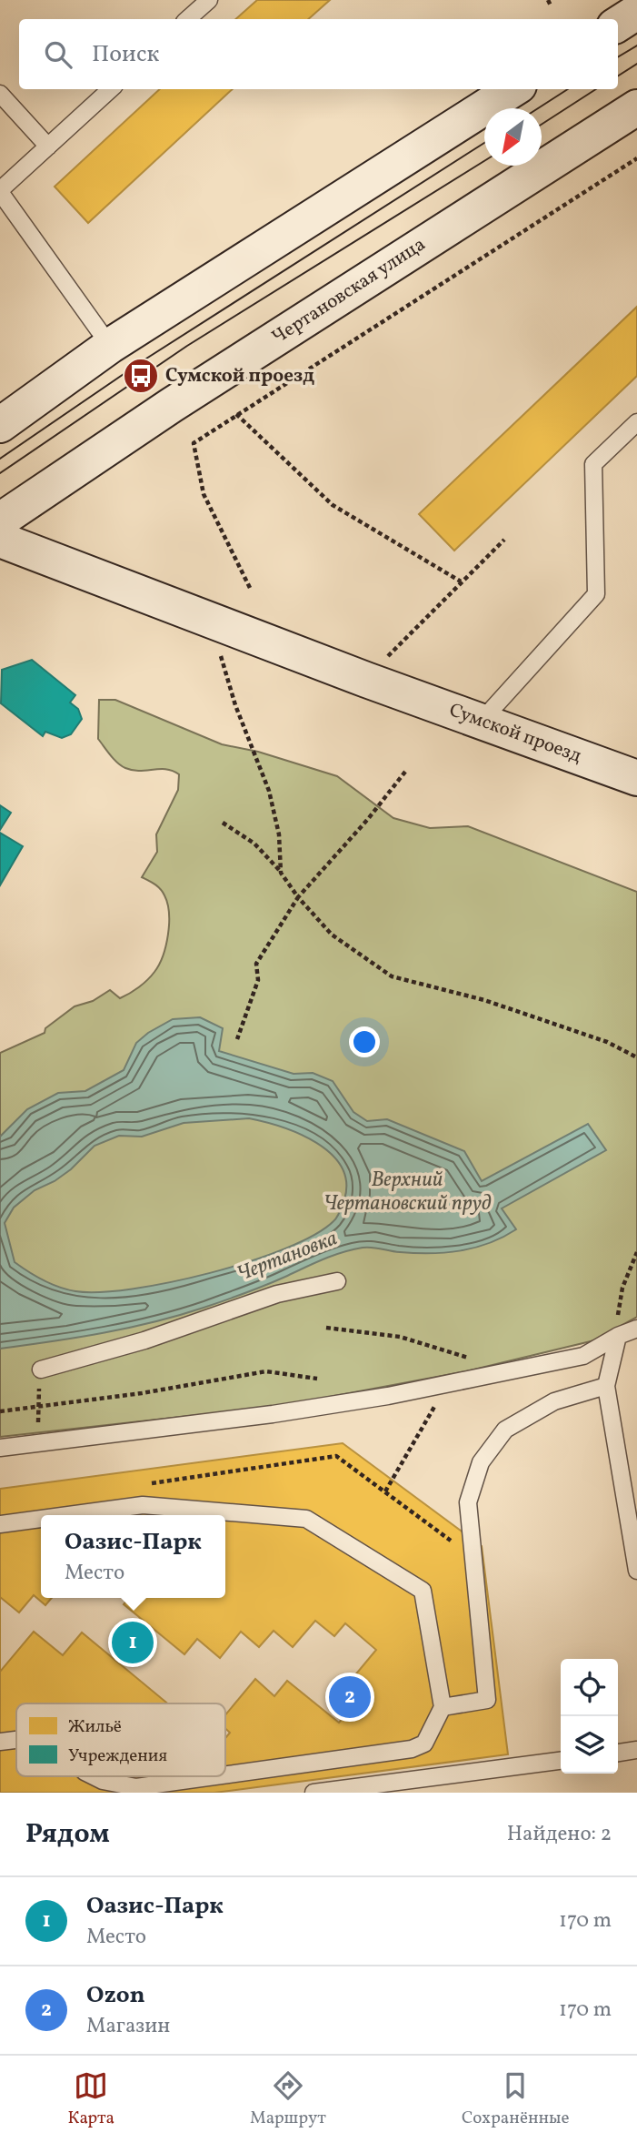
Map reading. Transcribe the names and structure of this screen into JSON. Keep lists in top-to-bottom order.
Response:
{
  "streets": {
    "main road": ["Чертановская улица", "Сумской проезд"]
  },
  "water": ["Верхний Чертановский пруд", "Чертановка"],
  "places": {
    "bus stop": ["Сумской проезд"]
  },
  "legend": ["Жильё", "Учреждения"],
  "north": "bottom left",
  "page": {
    "search": "Поиск",
    "popup": ["Оазис-Парк", "Место"],
    "pins": ["1", "2"],
    "heading": ["Рядом", "Найдено: 2"],
    "list": [
      {
        "mark": "1",
        "name": "Оазис-Парк",
        "note": "Место",
        "value": "170 m"
      },
      {
        "mark": "2",
        "name": "Ozon",
        "note": "Магазин",
        "value": "170 m"
      }
    ],
    "nav": ["Карта", "Маршрут", "Сохранённые"]
  }
}
